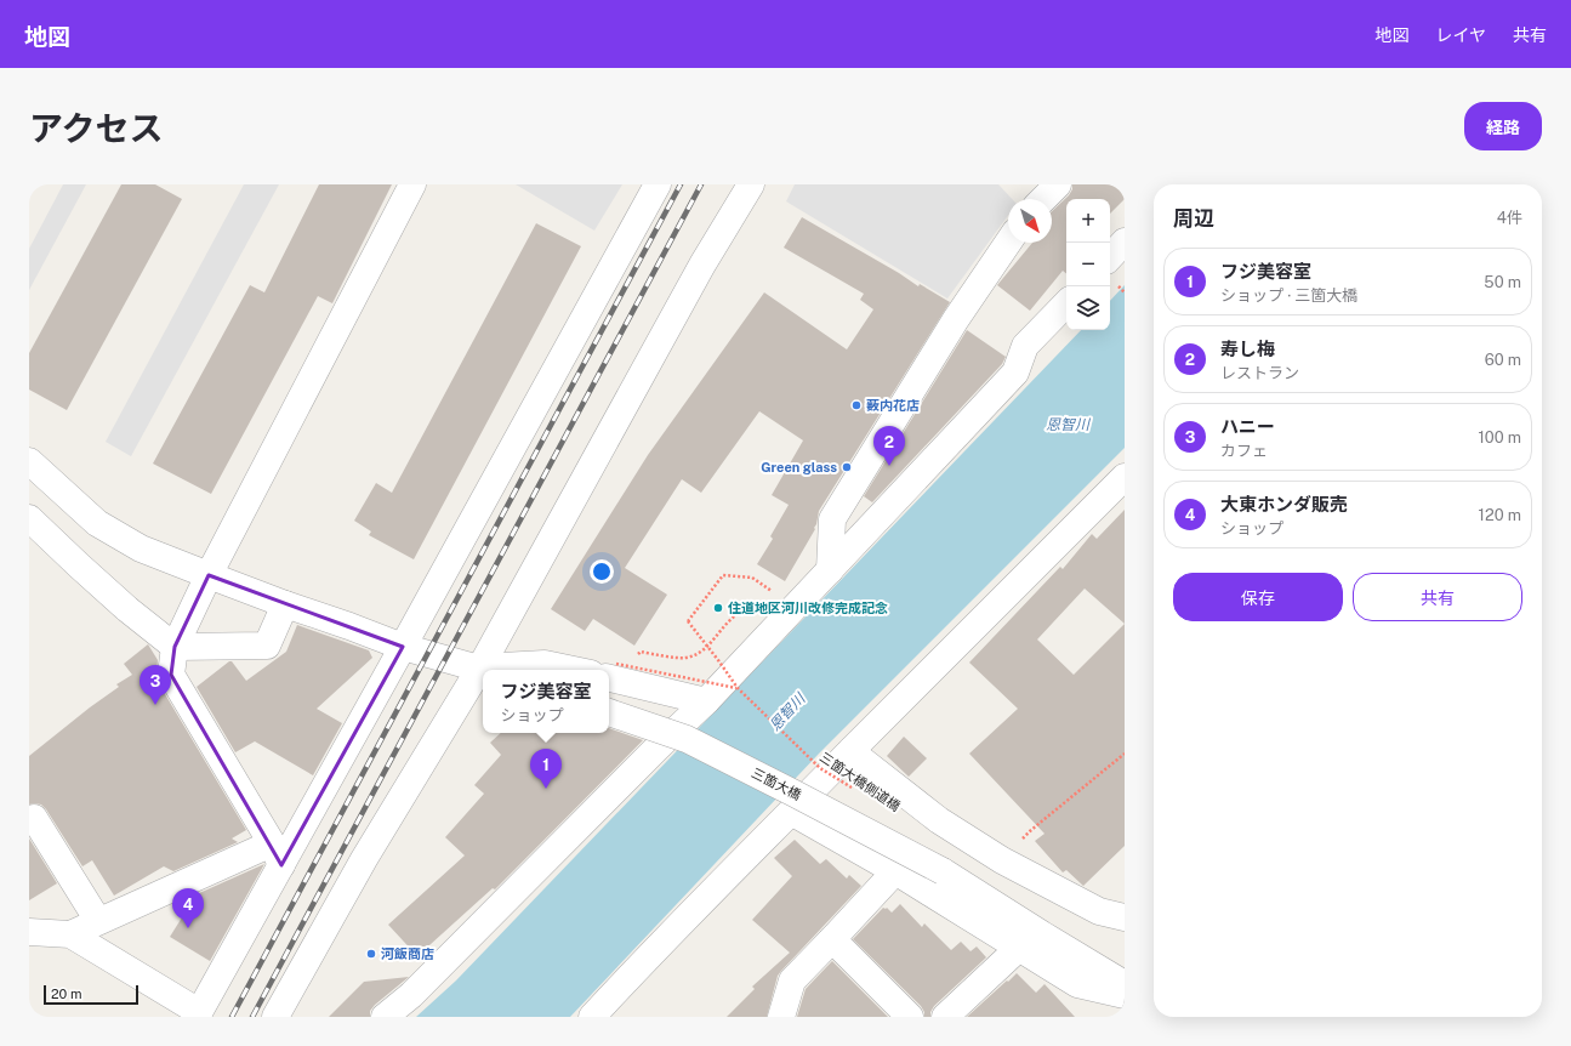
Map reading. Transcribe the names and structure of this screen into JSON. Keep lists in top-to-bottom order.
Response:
{
  "streets": {
    "street": ["三箇大橋"],
    "path": ["三箇大橋側道橋"]
  },
  "water": ["恩智川"],
  "places": [
    "薮内花店",
    "Green glass",
    "住道地区河川改修完成記念",
    "河飯商店"
  ],
  "scale_bar": "20 m",
  "north": "bottom right",
  "page": {
    "header": "地図",
    "nav": ["地図", "レイヤ", "共有"],
    "title": "アクセス",
    "buttons": [
      "経路",
      ["保存", "共有"]
    ],
    "heading": ["周辺", "4件"],
    "map_buttons": ["+", "−"],
    "list": [
      {
        "mark": "1",
        "name": "フジ美容室",
        "note": "ショップ · 三箇大橋",
        "value": "50 m"
      },
      {
        "mark": "2",
        "name": "寿し梅",
        "note": "レストラン",
        "value": "60 m"
      },
      {
        "mark": "3",
        "name": "ハニー",
        "note": "カフェ",
        "value": "100 m"
      },
      {
        "mark": "4",
        "name": "大東ホンダ販売",
        "note": "ショップ",
        "value": "120 m"
      }
    ],
    "pins": [
      "2",
      "3",
      "1",
      "4"
    ],
    "popup": ["フジ美容室", "ショップ"],
    "scale": "20 m"
  }
}
